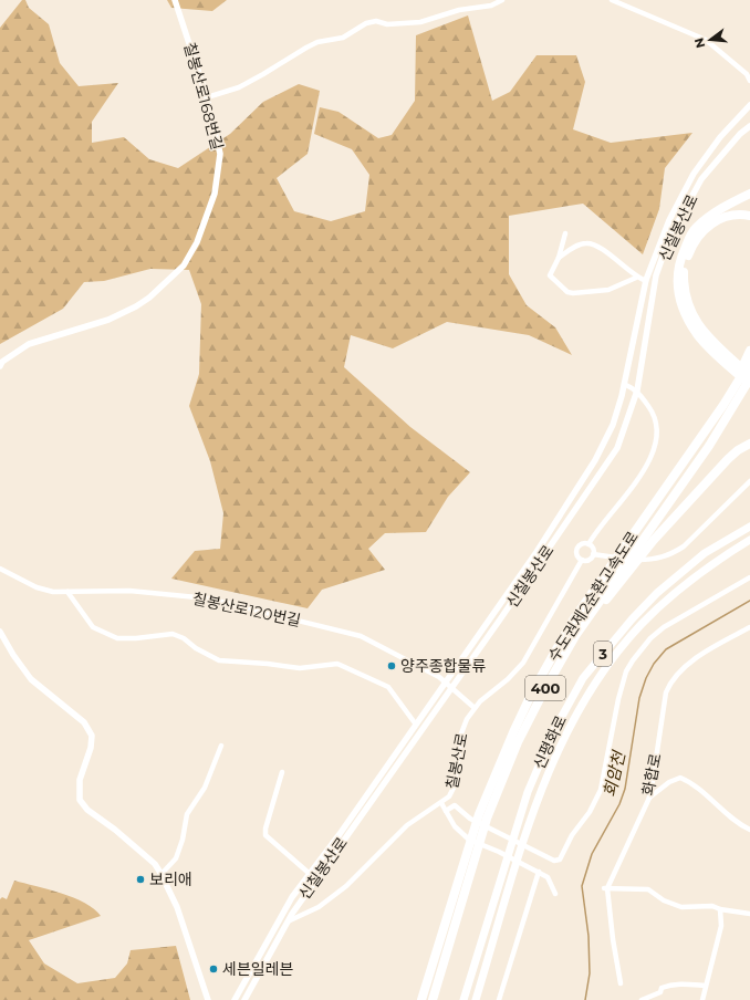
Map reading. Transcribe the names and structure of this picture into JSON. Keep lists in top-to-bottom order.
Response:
{
  "streets": {
    "highway": [
      "수도권제2순환고속도로",
      "3",
      "400",
      "신평화로"
    ],
    "street": [
      "칠봉산로168번길",
      "신칠봉산로",
      "칠봉산로120번길",
      "칠봉산로",
      "화합로"
    ]
  },
  "crossings": [
    ["신칠봉산로", "칠봉산로120번길"],
    ["신칠봉산로", "칠봉산로"],
    ["칠봉산로120번길", "칠봉산로"]
  ],
  "water": ["회암천"],
  "places": ["양주종합물류", "보리애", "세븐일레븐"],
  "north": "left"
}
